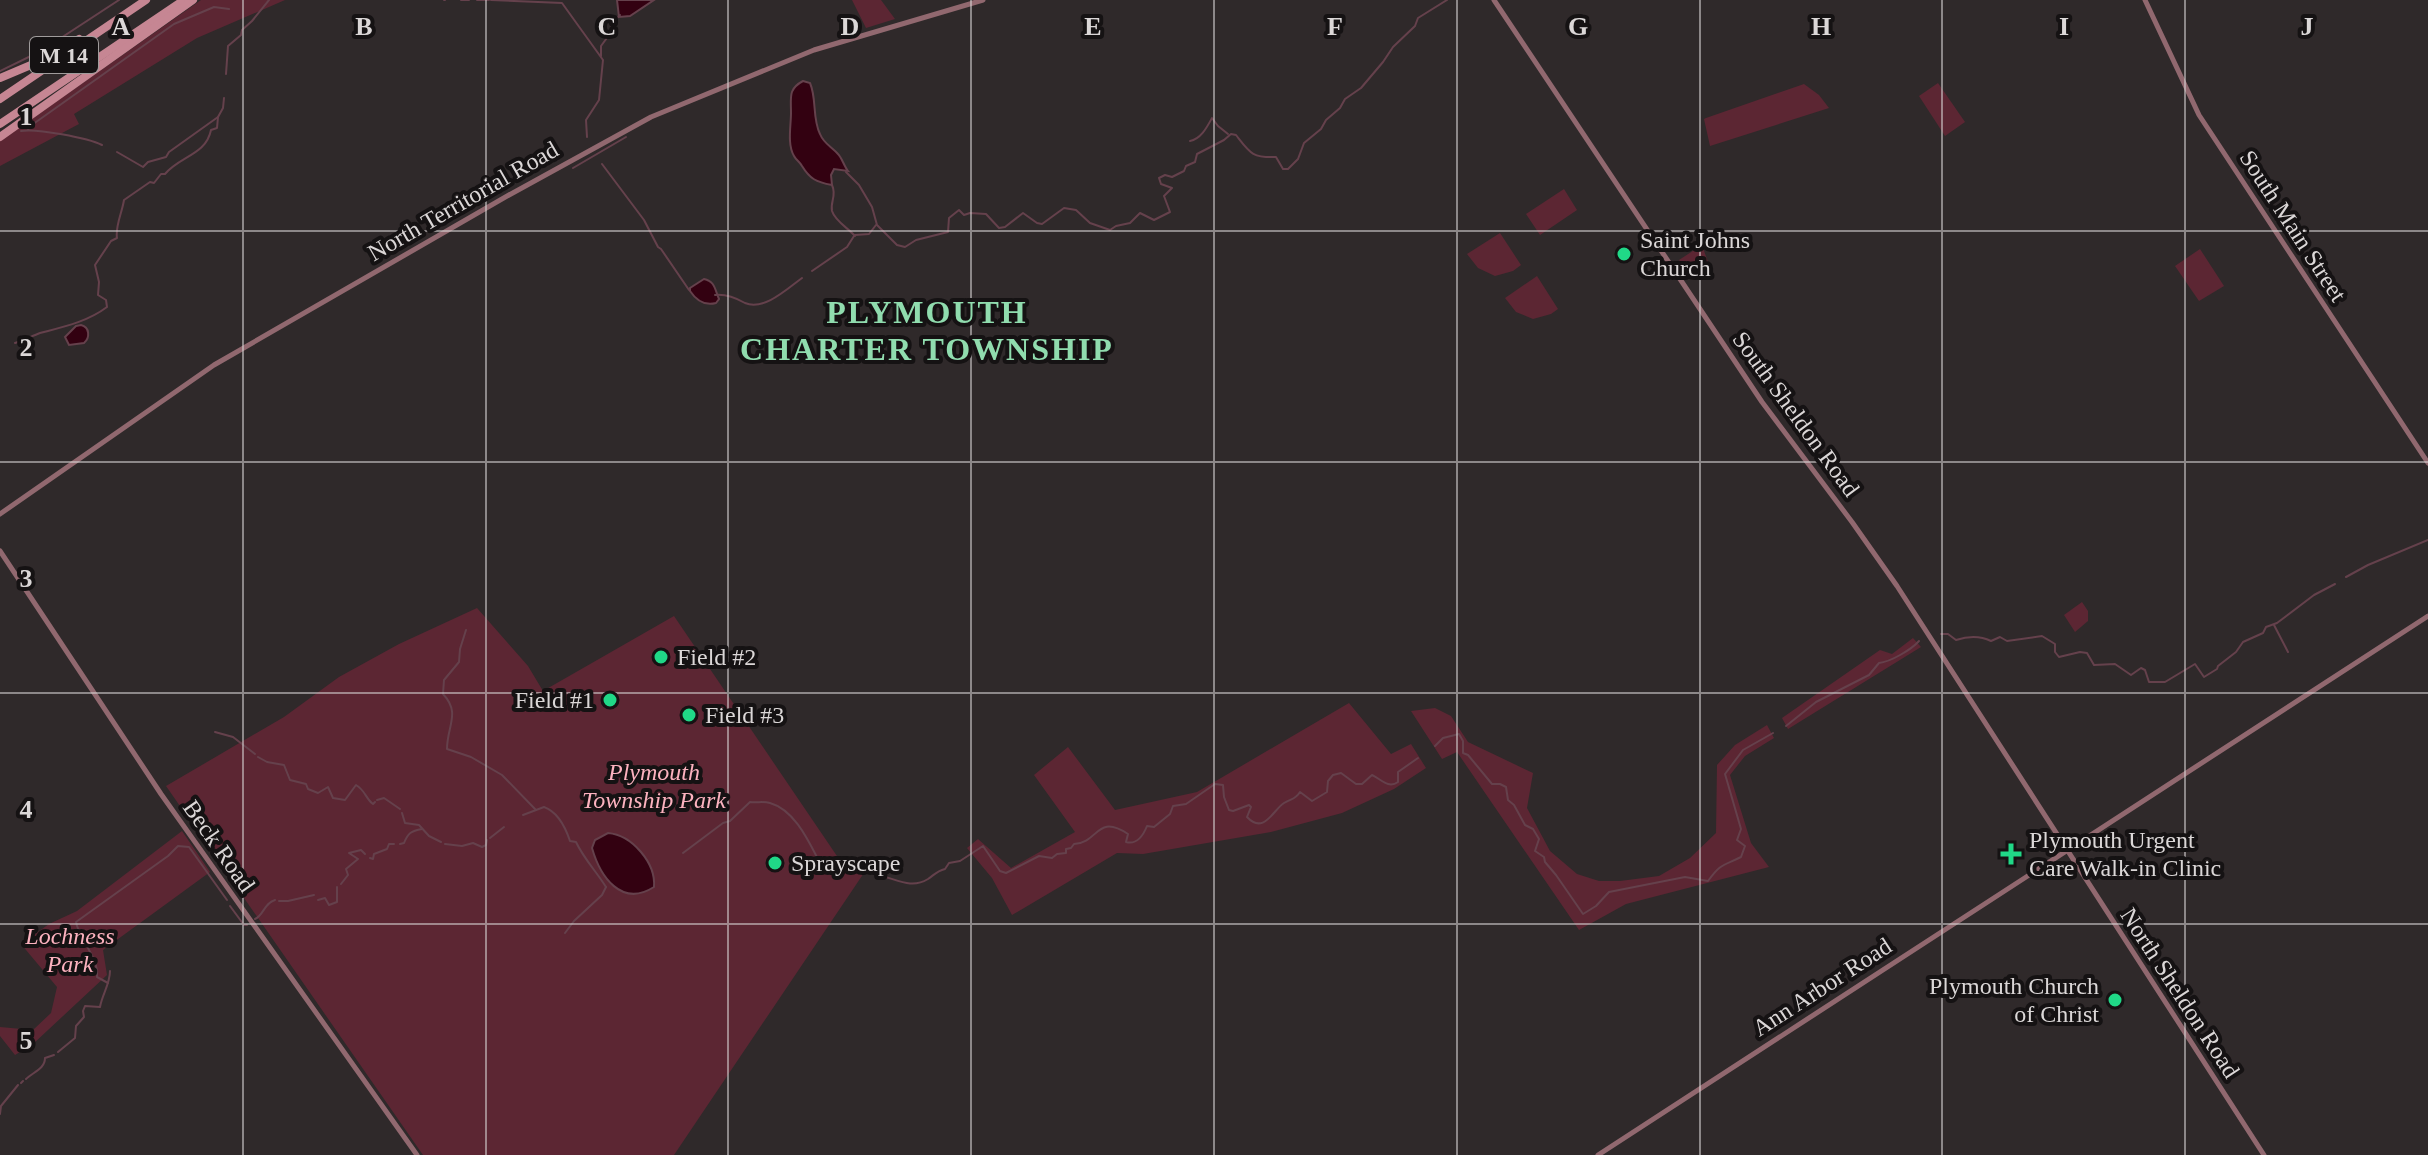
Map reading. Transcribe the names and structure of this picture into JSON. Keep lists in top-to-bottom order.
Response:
{
  "streets": {
    "highway": ["M 14"],
    "main road": [
      "North Territorial Road",
      "South Main Street",
      "South Sheldon Road",
      "Beck Road",
      "Ann Arbor Road",
      "North Sheldon Road"
    ]
  },
  "crossings": [
    ["South Sheldon Road", "Ann Arbor Road"],
    ["South Sheldon Road", "North Sheldon Road"],
    ["Ann Arbor Road", "North Sheldon Road"]
  ],
  "districts": ["PLYMOUTH CHARTER TOWNSHIP"],
  "parks": ["Plymouth Township Park", "Lochness Park"],
  "places": {
    "other": [
      "Saint Johns Church",
      "Field #2",
      "Field #1",
      "Field #3",
      "Sprayscape",
      "Plymouth Church of Christ"
    ],
    "health": ["Plymouth Urgent Care Walk-in Clinic"]
  },
  "grid": {
    "columns": [
      "A",
      "B",
      "C",
      "D",
      "E",
      "F",
      "G",
      "H",
      "I",
      "J"
    ],
    "rows": [
      "1",
      "2",
      "3",
      "4",
      "5"
    ]
  }
}
